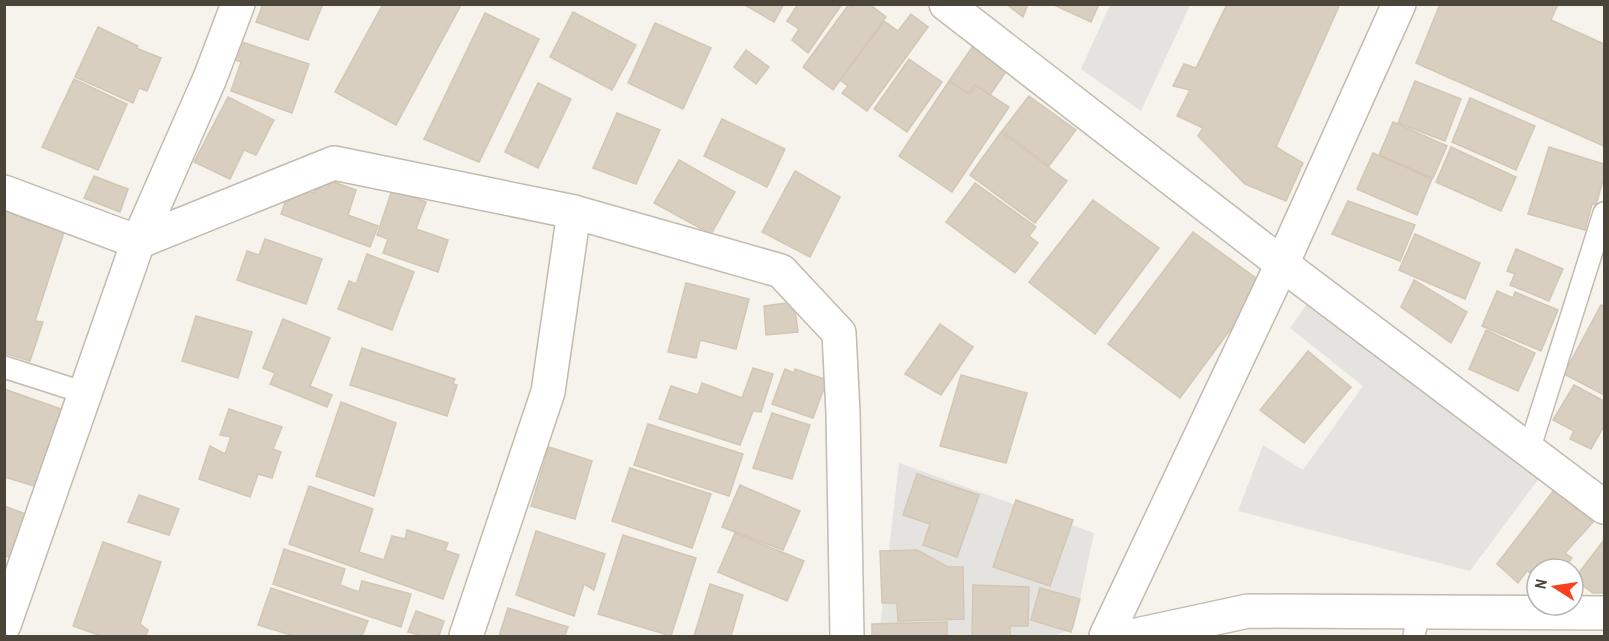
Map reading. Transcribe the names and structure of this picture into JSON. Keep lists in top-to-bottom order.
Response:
{
  "north": "left"
}
